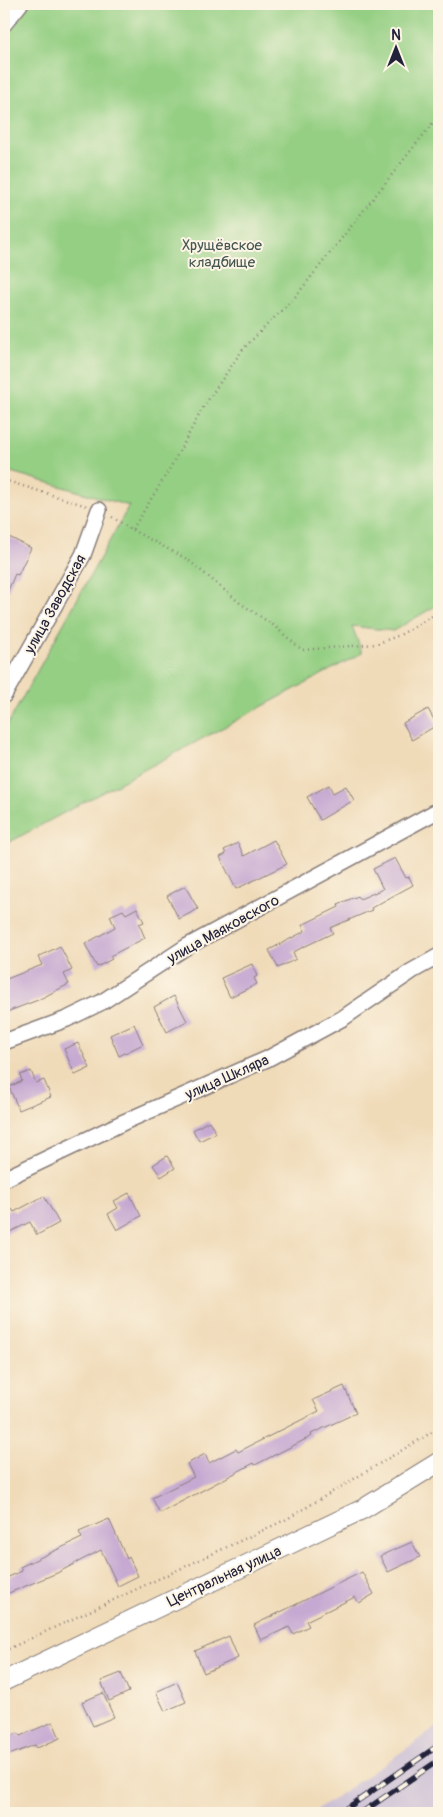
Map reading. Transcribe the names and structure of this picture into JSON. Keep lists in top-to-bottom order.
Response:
{
  "streets": {
    "main road": ["Центральная улица"],
    "street": ["улица Заводская", "улица Маяковского", "улица Шкляра"]
  },
  "parks": ["Хрущёвское кладбище"],
  "north": "top"
}
